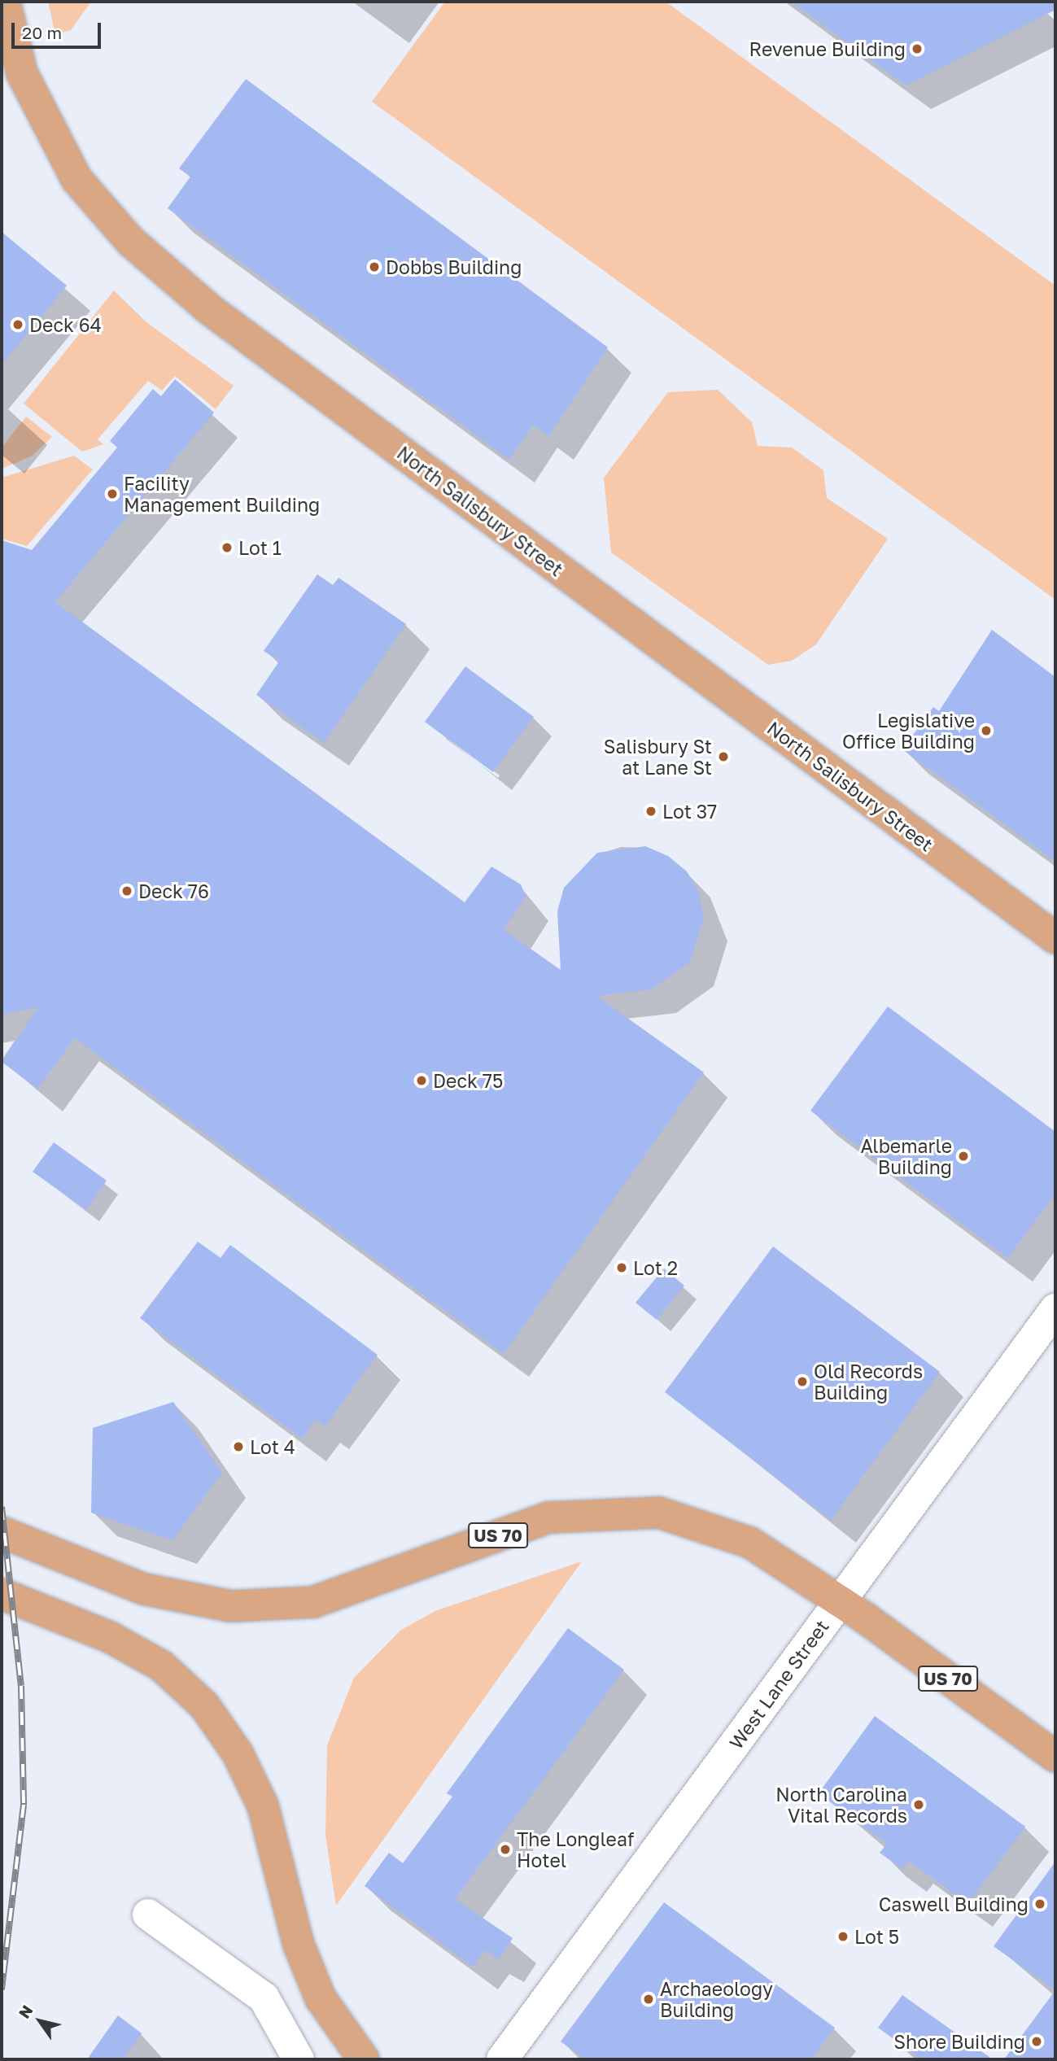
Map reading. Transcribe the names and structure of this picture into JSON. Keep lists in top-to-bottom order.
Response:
{
  "streets": {
    "main road": ["North Salisbury Street", "US 70"],
    "street": ["West Lane Street"]
  },
  "crossings": [
    ["US 70", "West Lane Street"]
  ],
  "places": [
    "Revenue Building",
    "Dobbs Building",
    "Deck 64",
    "Facility Management Building",
    "Lot 1",
    "Legislative Office Building",
    "Salisbury St at Lane St",
    "Lot 37",
    "Deck 76",
    "Deck 75",
    "Albemarle Building",
    "Lot 2",
    "Old Records Building",
    "Lot 4",
    "North Carolina Vital Records",
    "The Longleaf Hotel",
    "Caswell Building",
    "Lot 5",
    "Archaeology Building",
    "Shore Building"
  ],
  "scale_bar": "20 m",
  "north": "top left"
}
